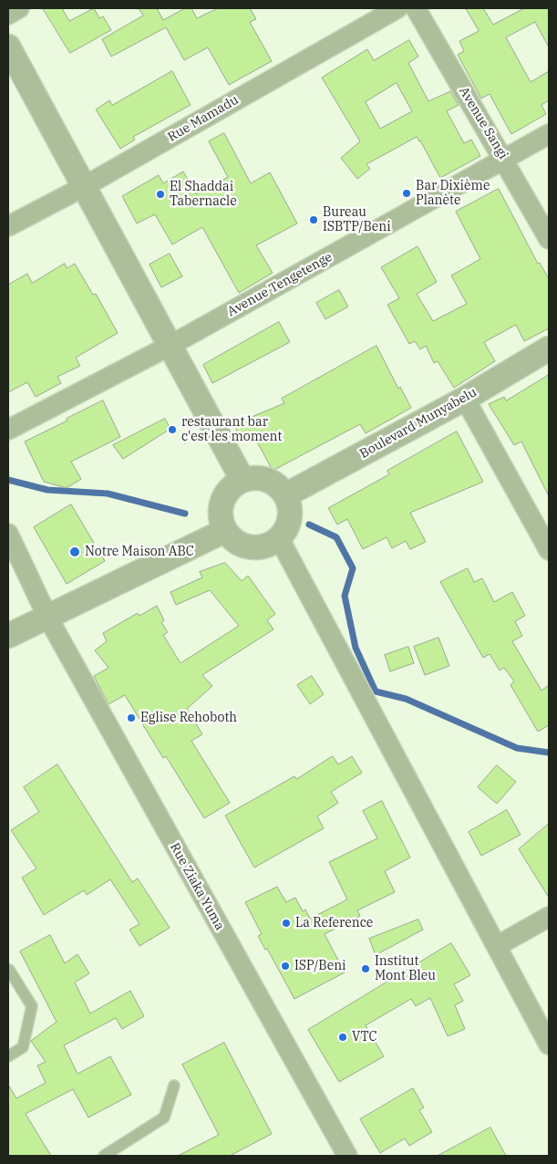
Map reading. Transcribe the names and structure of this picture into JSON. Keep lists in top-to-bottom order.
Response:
{
  "streets": {
    "street": [
      "Rue Mamadu",
      "Avenue Sangi",
      "Avenue Tengetenge",
      "Boulevard Munyabelu",
      "Rue Ziaka Yuma"
    ]
  },
  "crossings": [
    ["Avenue Sangi", "Avenue Tengetenge"]
  ],
  "places": [
    "Bar Dixième Planète",
    "El Shaddai Tabernacle",
    "Bureau ISBTP/Beni",
    "restaurant bar c'est les moment",
    "Notre Maison ABC",
    "Eglise Rehoboth",
    "La Reference",
    "ISP/Beni",
    "Institut Mont Bleu",
    "VTC"
  ]
}
